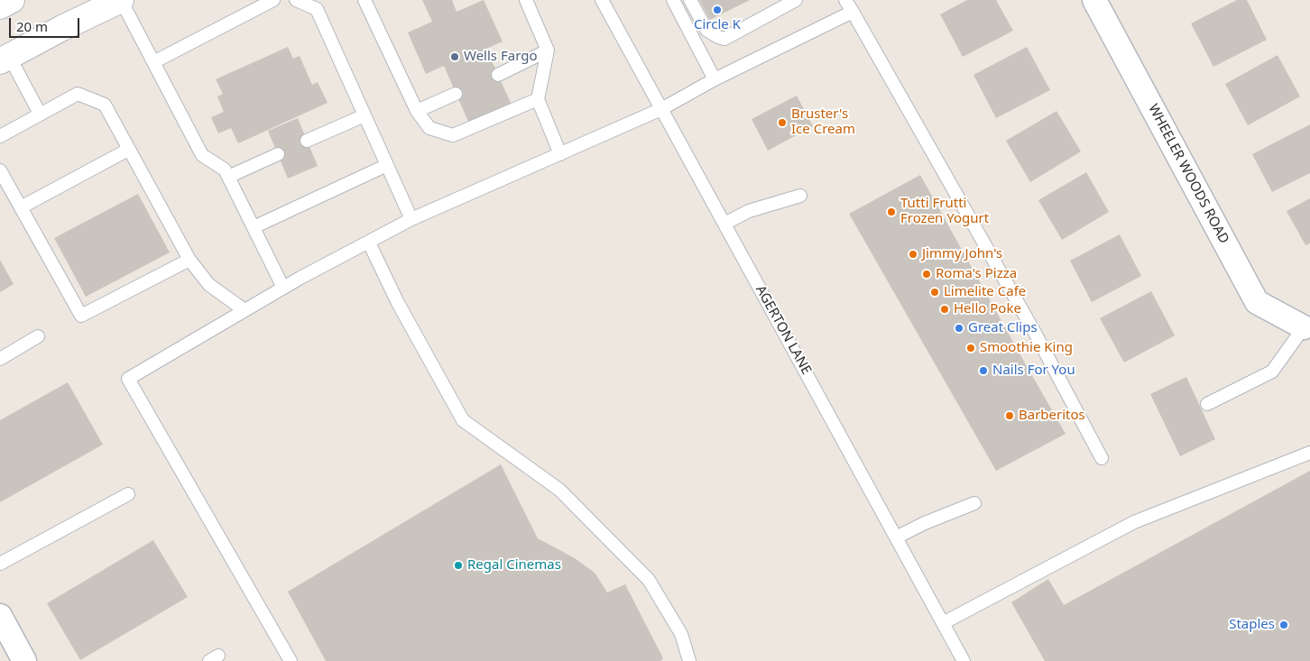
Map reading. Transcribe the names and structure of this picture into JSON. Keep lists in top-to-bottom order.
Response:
{
  "streets": {
    "street": ["WHEELER WOODS ROAD"],
    "lane": ["AGERTON LANE"]
  },
  "places": [
    "Circle K",
    "Wells Fargo",
    "Bruster's Ice Cream",
    "Tutti Frutti Frozen Yogurt",
    "Jimmy John's",
    "Roma's Pizza",
    "Limelite Cafe",
    "Hello Poke",
    "Great Clips",
    "Smoothie King",
    "Nails For You",
    "Barberitos",
    "Regal Cinemas",
    "Staples"
  ],
  "scale_bar": "20 m"
}
